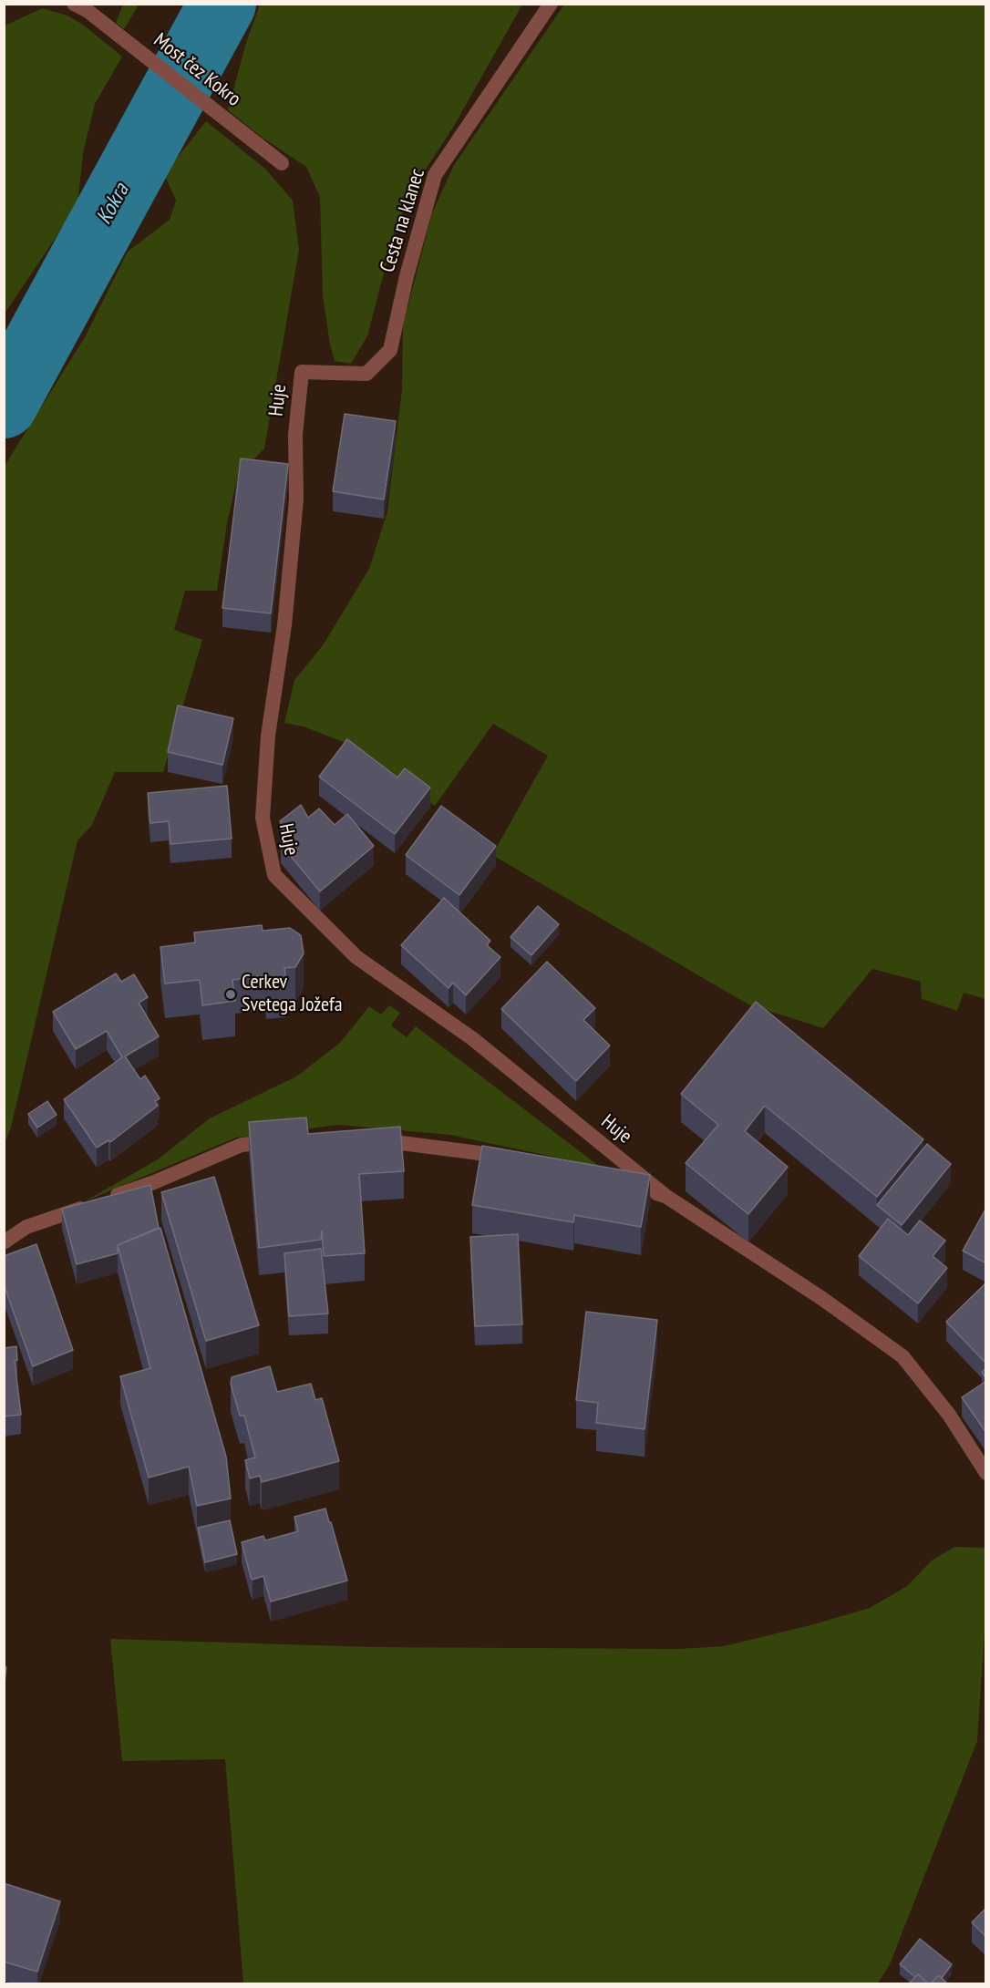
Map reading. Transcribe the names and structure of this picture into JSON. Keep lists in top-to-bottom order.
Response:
{
  "streets": {
    "street": ["Most čez Kokro", "Cesta na klanec", "Huje"]
  },
  "crossings": [
    ["Cesta na klanec", "Huje"]
  ],
  "water": ["Kokra"],
  "places": ["Cerkev Svetega Jožefa"]
}
